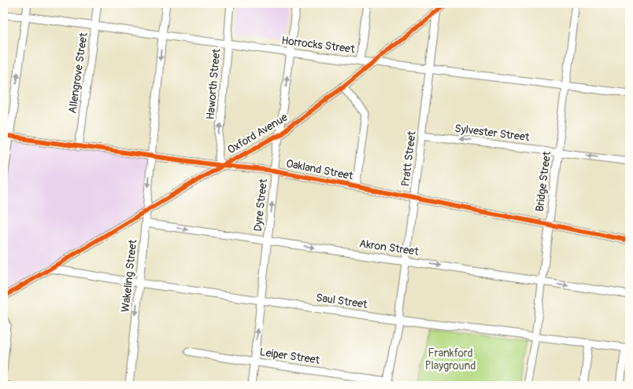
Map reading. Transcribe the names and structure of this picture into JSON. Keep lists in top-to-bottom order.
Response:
{
  "streets": {
    "street": [
      "Horrocks Street",
      "Allengrove Street",
      "Haworth Street",
      "Sylvester Street",
      "Oxford Avenue",
      "Pratt Street",
      "Oakland Street",
      "Bridge Street",
      "Dyre Street",
      "Akron Street",
      "Wakeling Street",
      "Saul Street",
      "Leiper Street"
    ]
  },
  "crossings": [
    ["Horrocks Street", "Allengrove Street"],
    ["Horrocks Street", "Haworth Street"],
    ["Horrocks Street", "Oxford Avenue"],
    ["Horrocks Street", "Pratt Street"],
    ["Horrocks Street", "Bridge Street"],
    ["Horrocks Street", "Dyre Street"],
    ["Horrocks Street", "Wakeling Street"],
    ["Allengrove Street", "Oakland Street"],
    ["Haworth Street", "Oxford Avenue"],
    ["Haworth Street", "Oakland Street"],
    ["Sylvester Street", "Pratt Street"],
    ["Sylvester Street", "Bridge Street"],
    ["Oxford Avenue", "Pratt Street"],
    ["Oxford Avenue", "Oakland Street"],
    ["Oxford Avenue", "Dyre Street"],
    ["Oxford Avenue", "Wakeling Street"],
    ["Oxford Avenue", "Saul Street"],
    ["Pratt Street", "Oakland Street"],
    ["Pratt Street", "Akron Street"],
    ["Pratt Street", "Saul Street"],
    ["Pratt Street", "Leiper Street"],
    ["Oakland Street", "Bridge Street"],
    ["Oakland Street", "Dyre Street"],
    ["Oakland Street", "Wakeling Street"],
    ["Bridge Street", "Akron Street"],
    ["Bridge Street", "Saul Street"],
    ["Dyre Street", "Akron Street"],
    ["Dyre Street", "Saul Street"],
    ["Dyre Street", "Leiper Street"],
    ["Akron Street", "Wakeling Street"],
    ["Wakeling Street", "Saul Street"]
  ],
  "one_way": [
    "Haworth Street",
    "Sylvester Street",
    "Dyre Street",
    "Akron Street",
    "Wakeling Street"
  ],
  "parks": ["Frankford Playground"]
}
